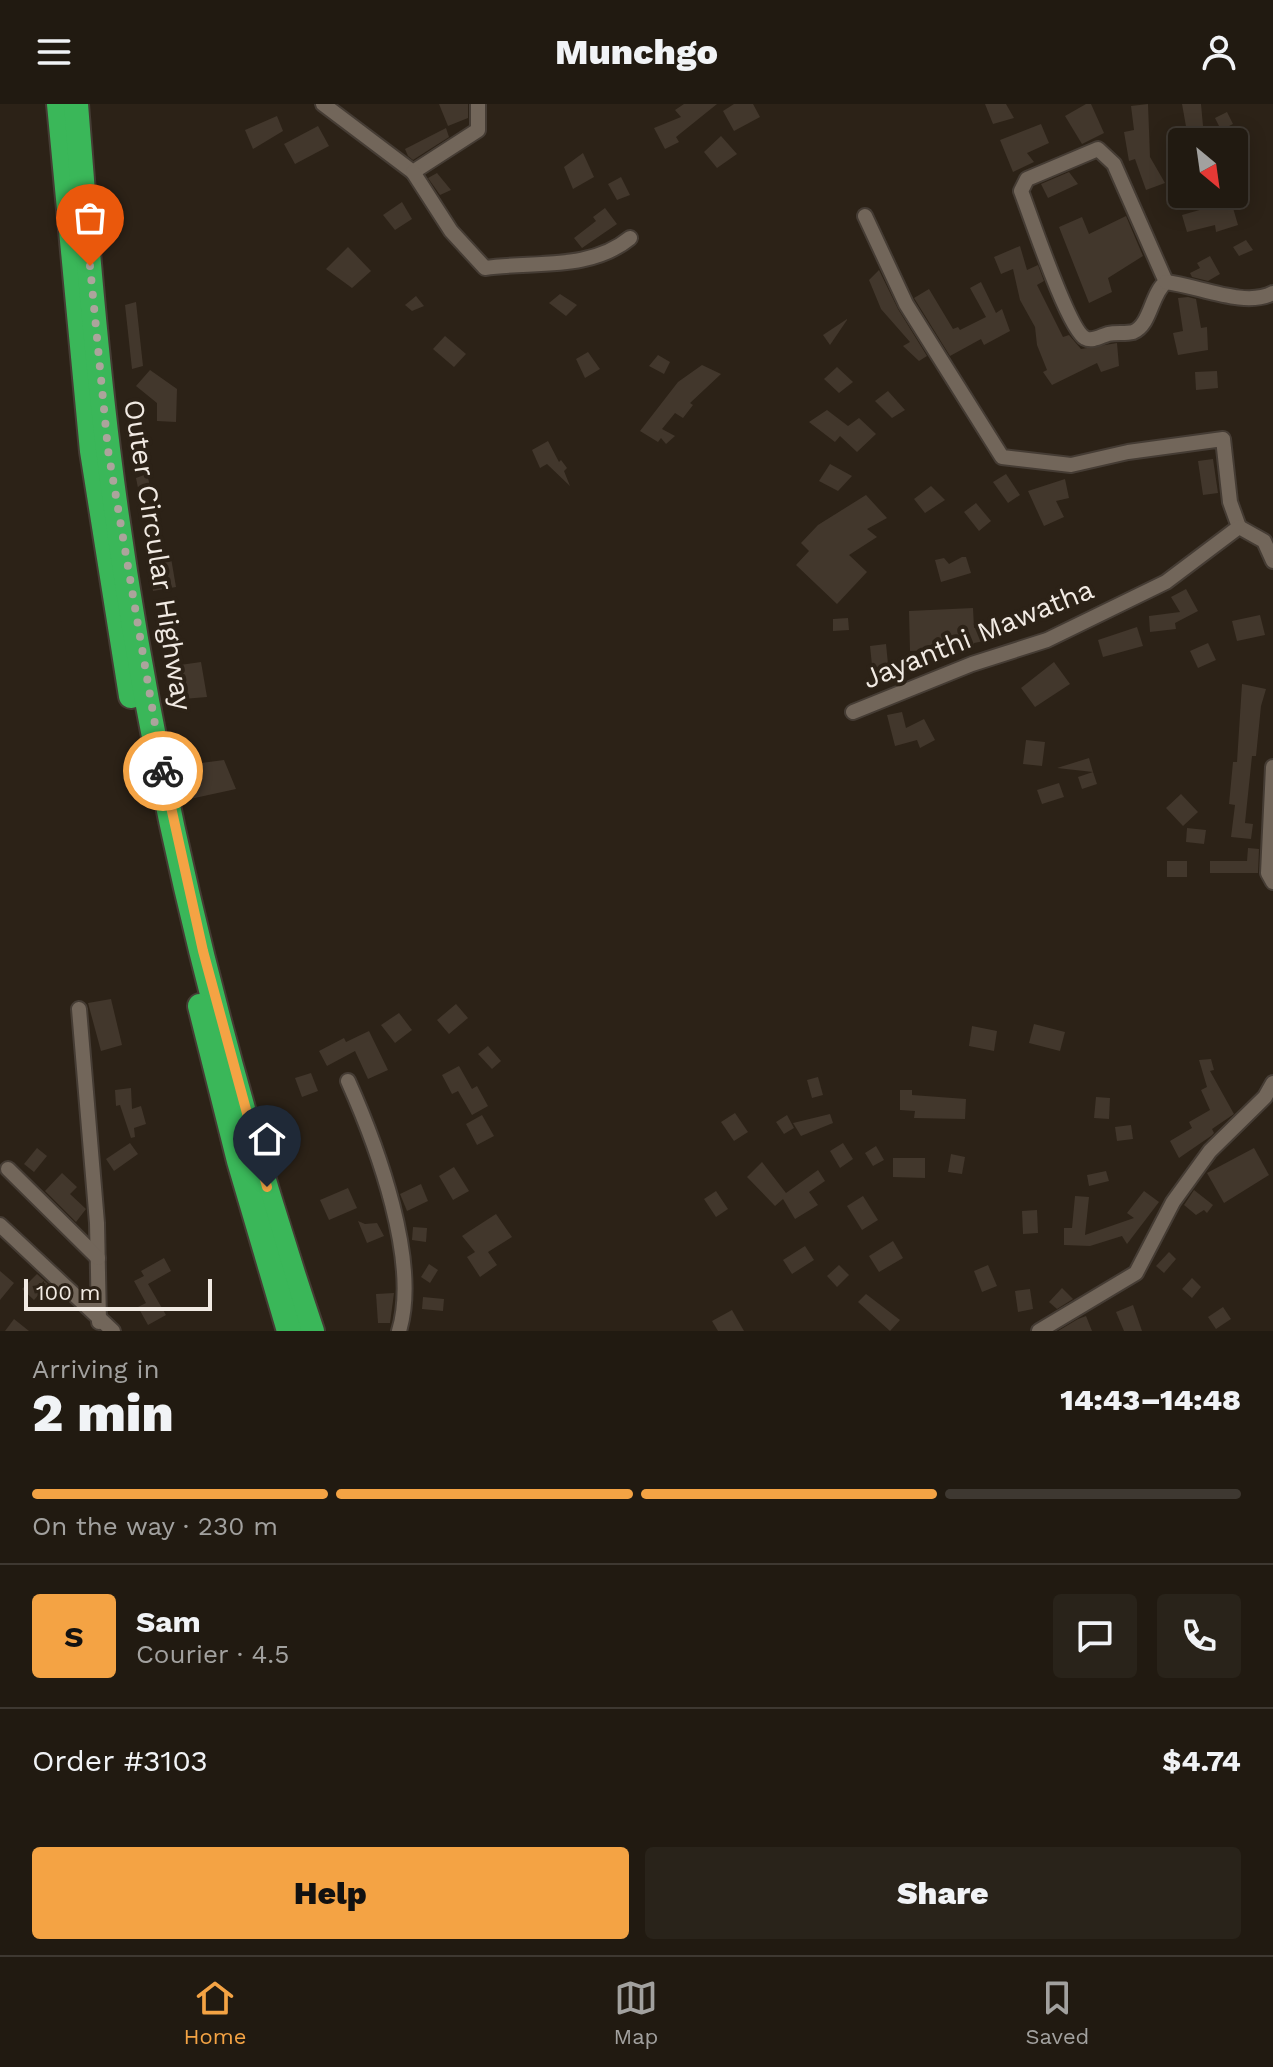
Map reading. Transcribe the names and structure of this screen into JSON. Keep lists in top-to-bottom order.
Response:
{
  "streets": {
    "highway": ["Outer Circular Highway"],
    "street": ["Jayanthi Mawatha"]
  },
  "scale_bar": "100 m",
  "north": "bottom right",
  "page": {
    "header": "Munchgo",
    "scale": "100 m",
    "heading": ["2 min", "Arriving in", "14:43–14:48"],
    "panel": [
      "Sam",
      "Courier · 4.5",
      "Order #3103",
      "$4.74"
    ],
    "bar": "On the way · 230 m",
    "round": "S",
    "buttons": ["Help", "Share"],
    "tabs": ["Home", "Map", "Saved"]
  }
}
